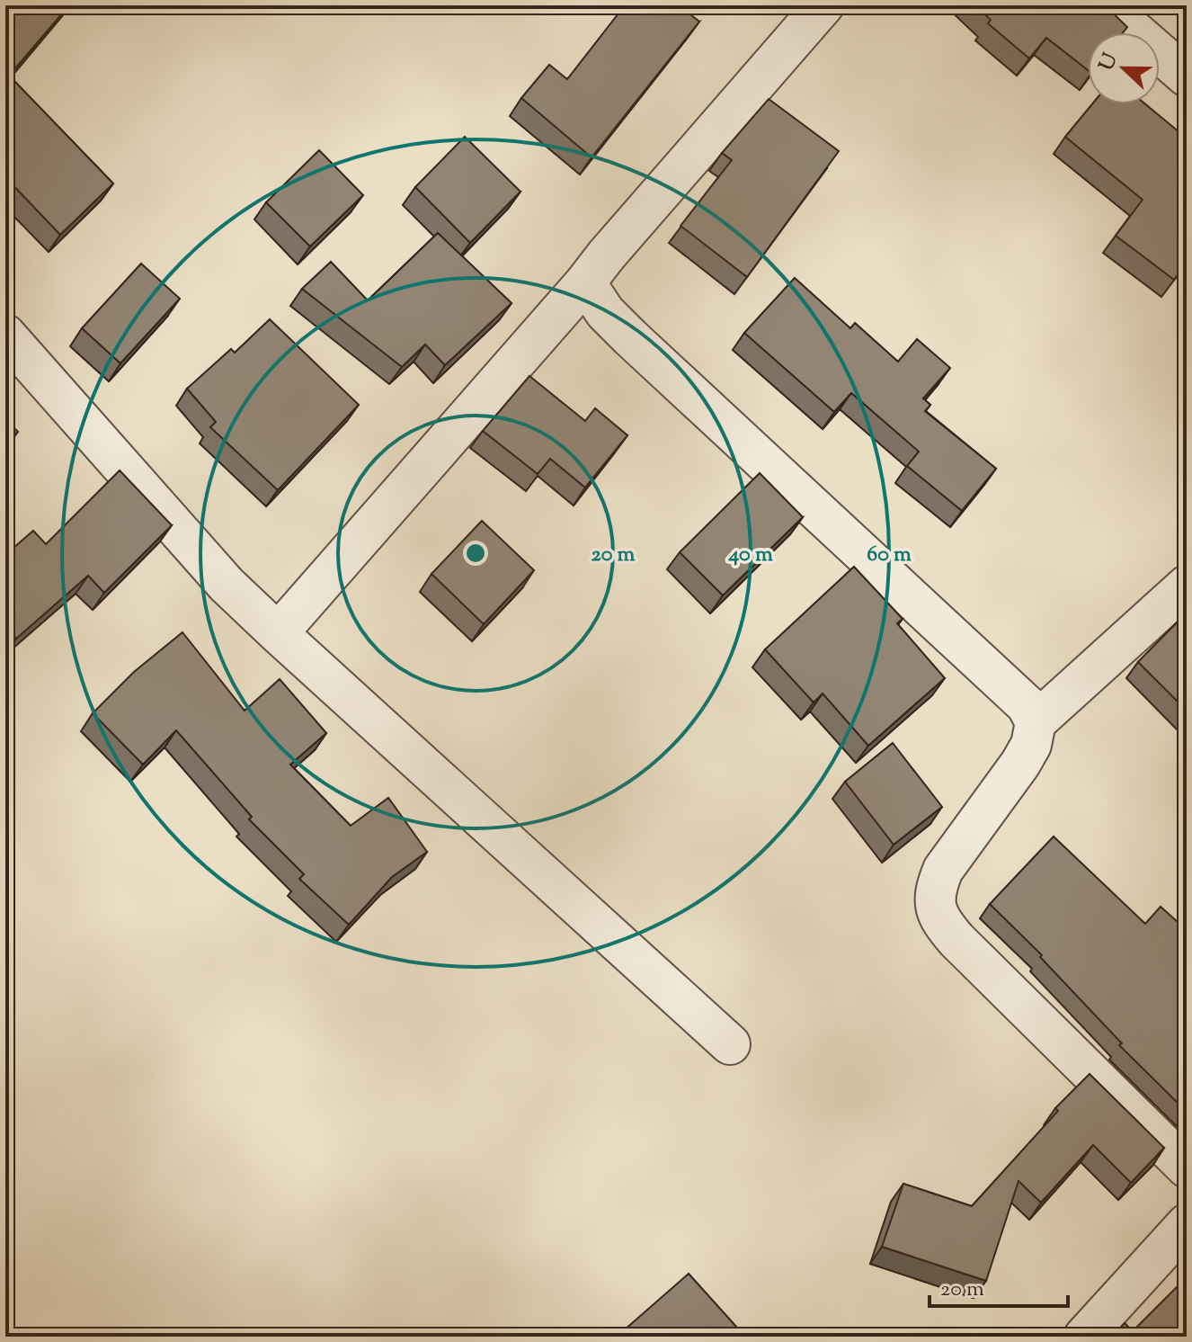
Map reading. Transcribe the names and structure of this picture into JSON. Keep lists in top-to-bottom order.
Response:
{
  "scale_bar": "20 m",
  "north": "left",
  "rings": ["20 m", "40 m", "60 m"]
}
